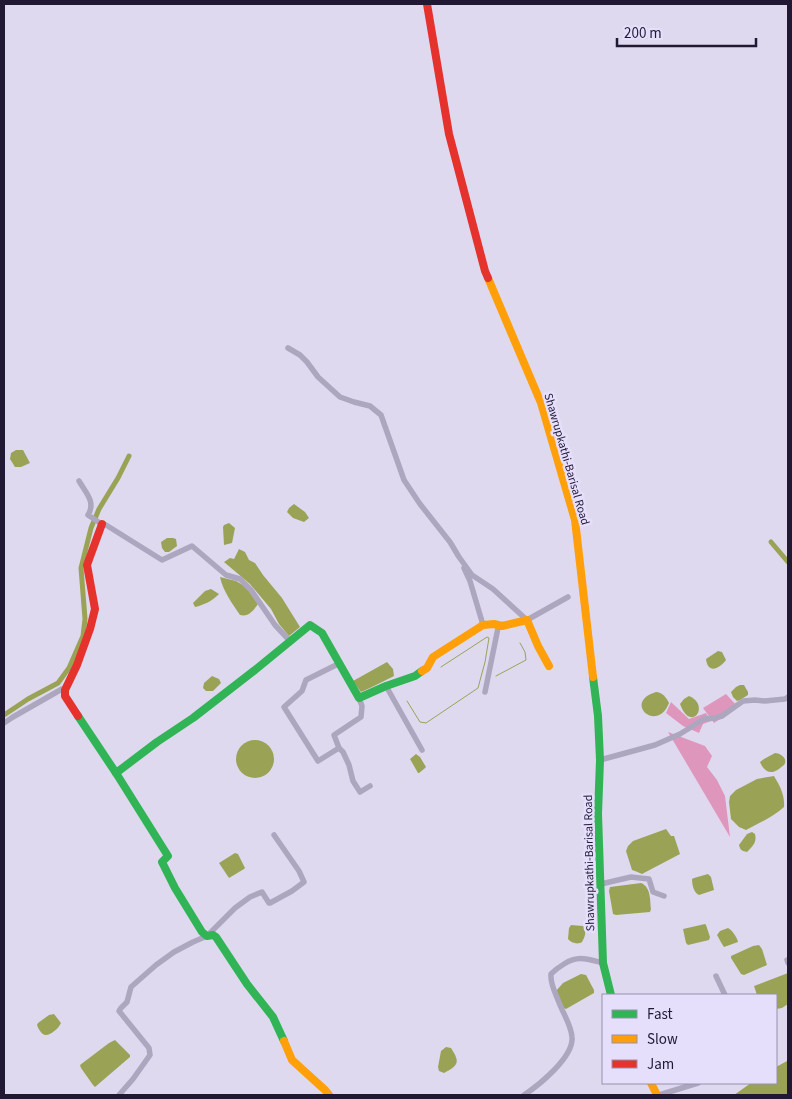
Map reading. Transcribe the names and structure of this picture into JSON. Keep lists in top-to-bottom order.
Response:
{
  "streets": {
    "street": ["Shawrupkathi-Barisal Road"]
  },
  "legend": ["Fast", "Slow", "Jam"],
  "scale_bar": "200 m"
}
